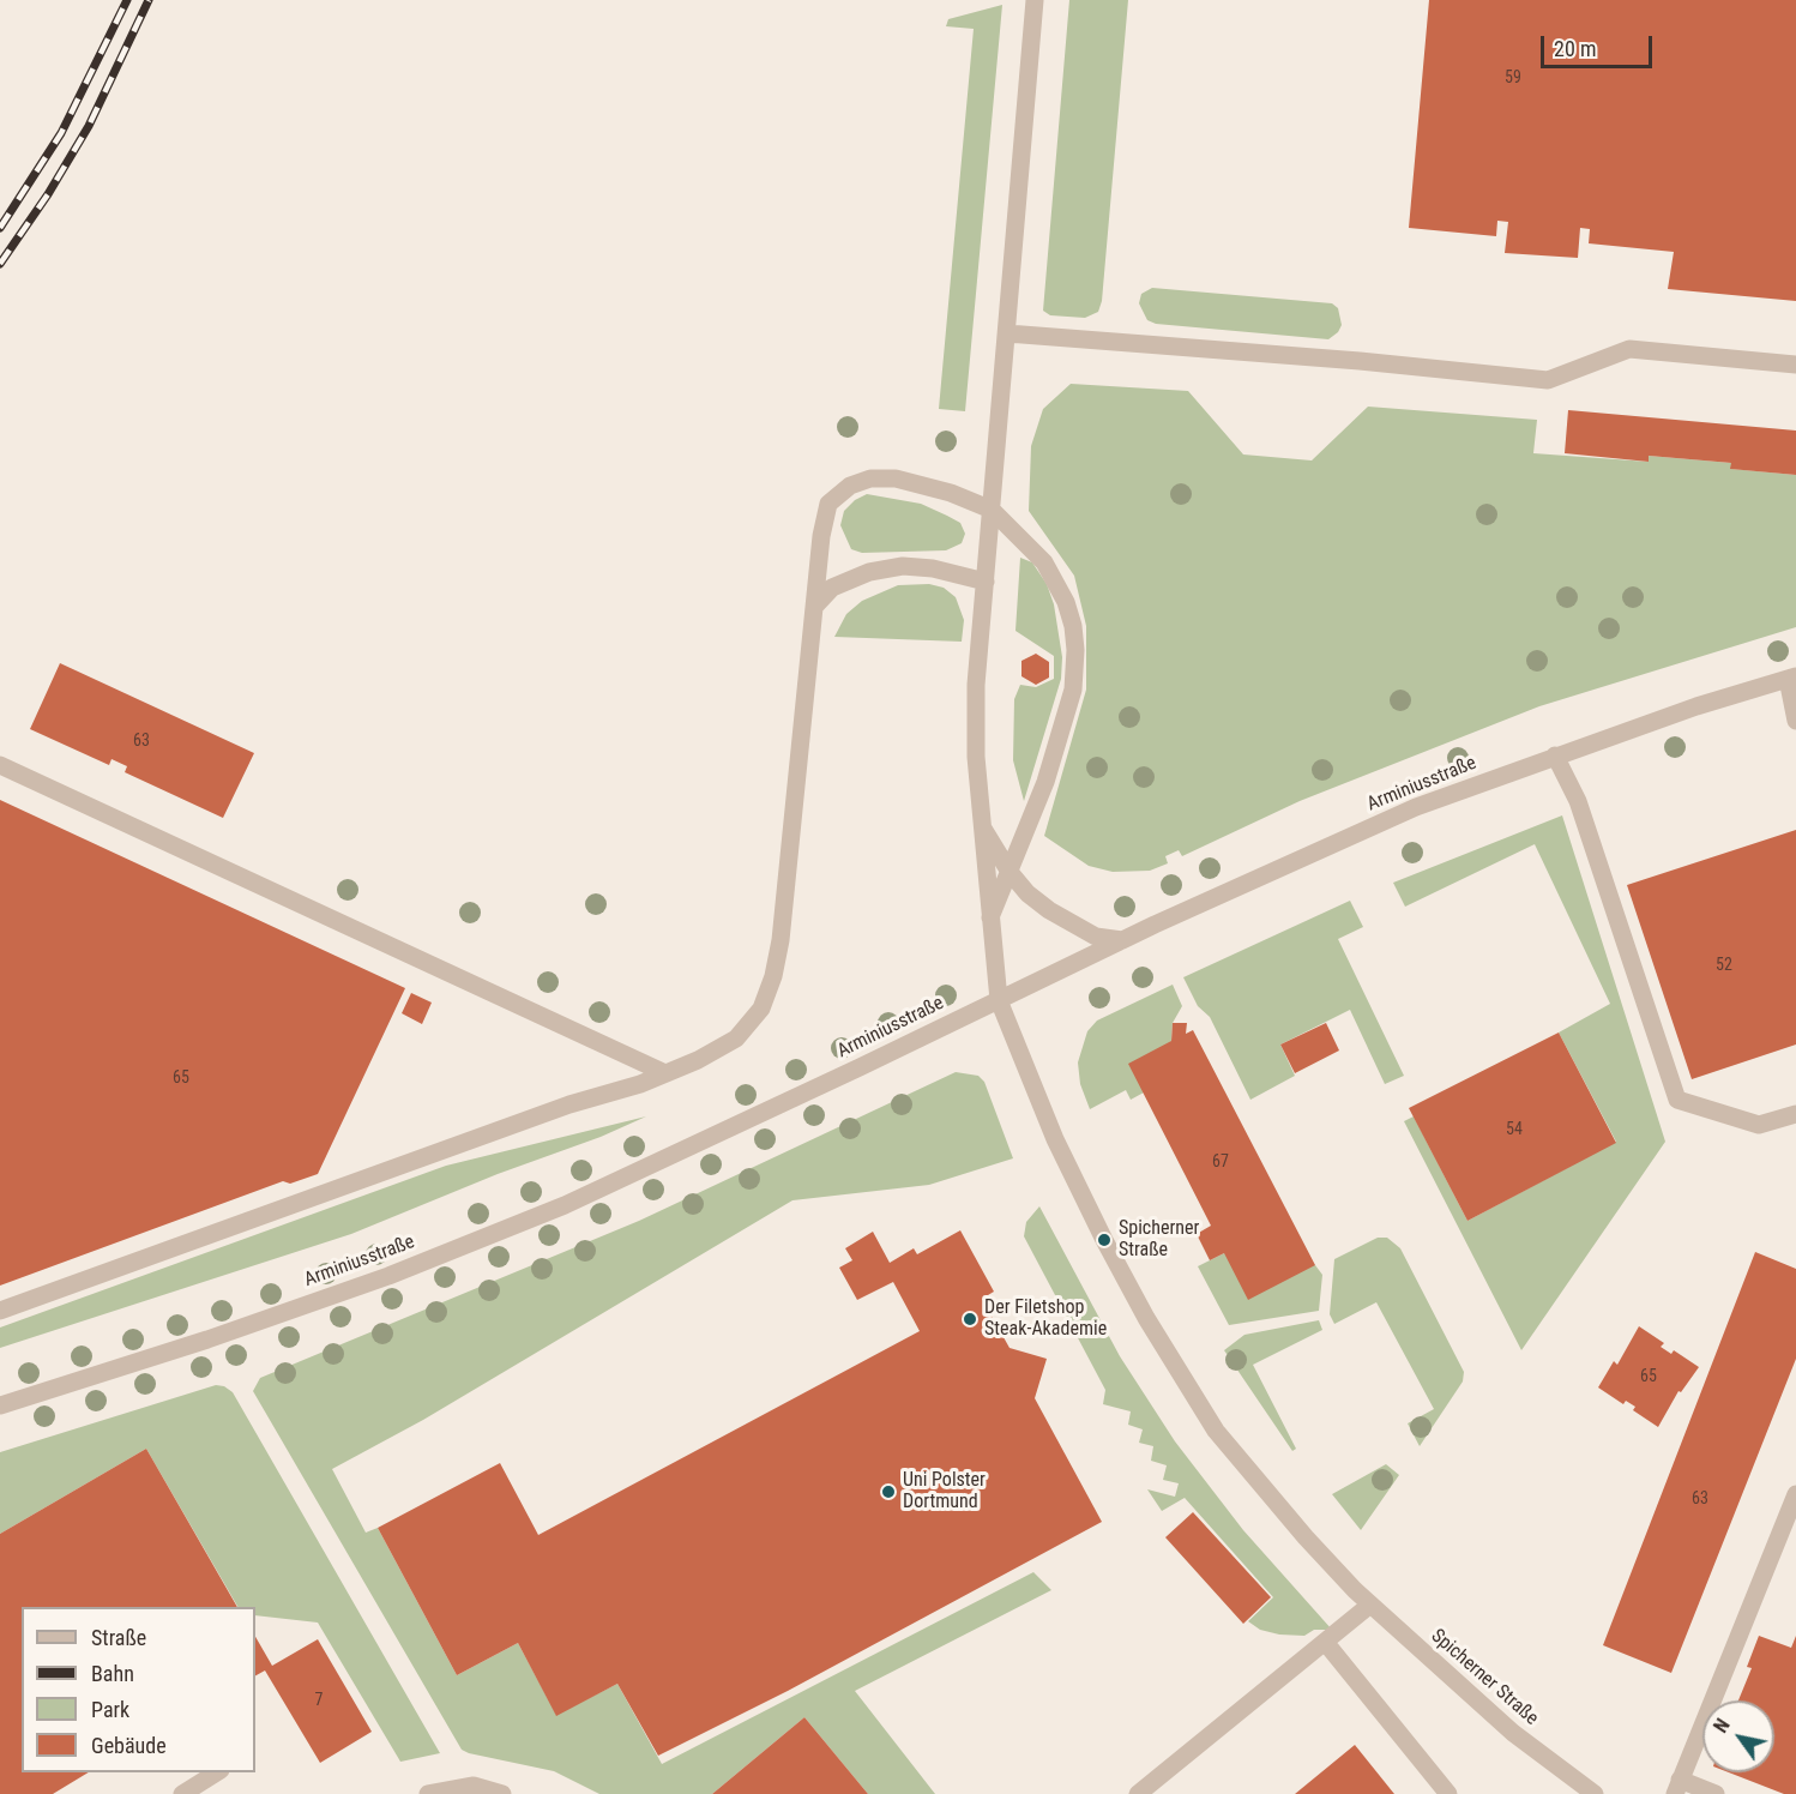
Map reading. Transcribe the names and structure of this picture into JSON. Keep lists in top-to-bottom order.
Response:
{
  "streets": {
    "street": ["Arminiusstraße", "Spicherner Straße"]
  },
  "crossings": [
    ["Arminiusstraße", "Spicherner Straße"]
  ],
  "places": ["Spicherner Straße", "Der Filetshop Steak-Akademie", "Uni Polster Dortmund"],
  "house_numbers": [
    "59",
    "63",
    "52",
    "65",
    "54",
    "67",
    "65",
    "63",
    "7"
  ],
  "legend": [
    "Straße",
    "Bahn",
    "Park",
    "Gebäude"
  ],
  "scale_bar": "20 m",
  "north": "top left"
}
